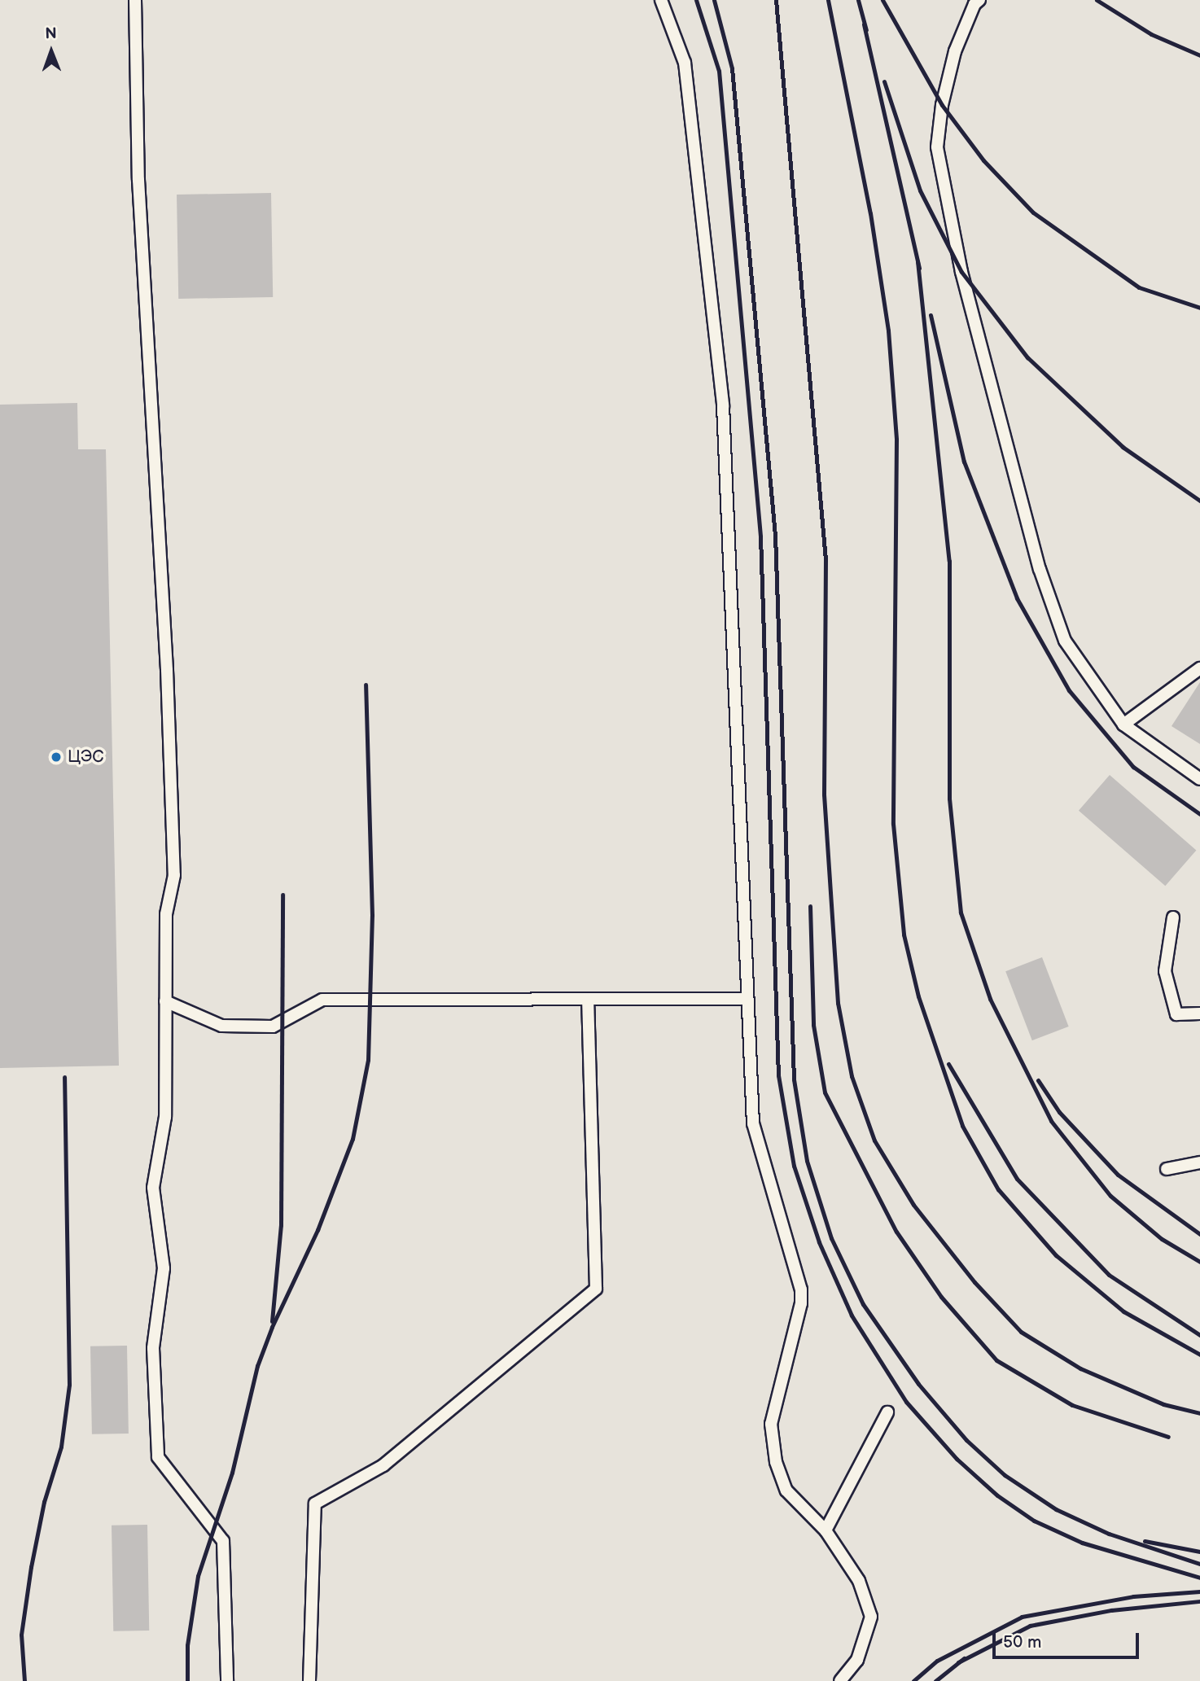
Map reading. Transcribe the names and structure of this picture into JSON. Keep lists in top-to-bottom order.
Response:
{
  "places": ["ЦЭС"],
  "scale_bar": "50 m",
  "north": "top"
}
